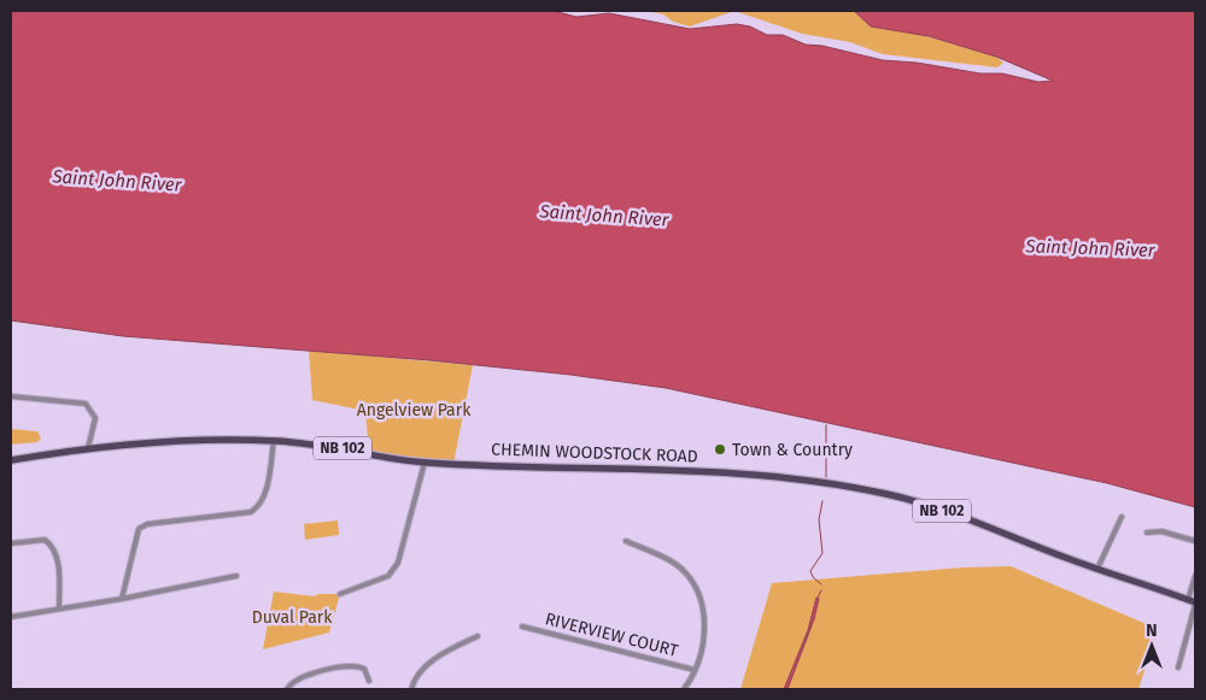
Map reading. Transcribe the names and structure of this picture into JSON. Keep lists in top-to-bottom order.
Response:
{
  "streets": {
    "main road": ["NB 102", "CHEMIN WOODSTOCK ROAD"],
    "street": ["RIVERVIEW COURT"]
  },
  "water": ["Saint John River"],
  "parks": ["Angelview Park", "Duval Park"],
  "places": ["Town & Country"],
  "north": "top"
}
